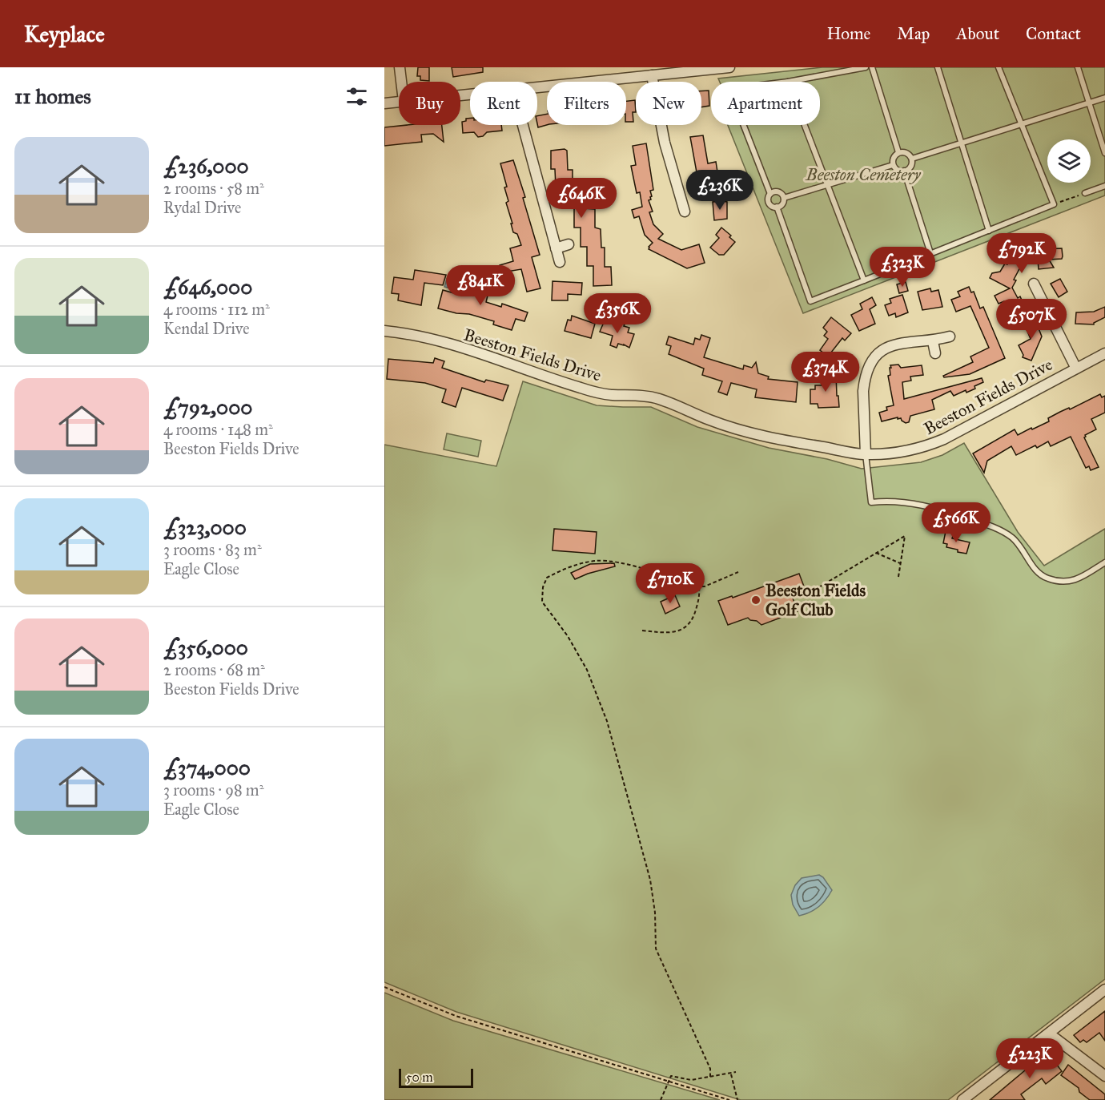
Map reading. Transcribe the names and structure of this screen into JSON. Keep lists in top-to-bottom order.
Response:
{
  "streets": {
    "street": ["Beeston Fields Drive"]
  },
  "parks": ["Beeston Cemetery"],
  "places": ["Beeston Fields Golf Club"],
  "scale_bar": "50 m",
  "page": {
    "header": "Keyplace",
    "nav": [
      "Home",
      "Map",
      "About",
      "Contact"
    ],
    "heading": "11 homes",
    "chip": [
      "Buy",
      "Rent",
      "Filters",
      "New",
      "Apartment"
    ],
    "list": [
      {
        "name": "£236,000",
        "note": "2 rooms · 58 m² · Rydal Drive"
      },
      {
        "name": "£646,000",
        "note": "4 rooms · 112 m² · Kendal Drive"
      },
      {
        "name": "£792,000",
        "note": "4 rooms · 148 m² · Beeston Fields Drive"
      },
      {
        "name": "£323,000",
        "note": "3 rooms · 83 m² · Eagle Close"
      },
      {
        "name": "£356,000",
        "note": "2 rooms · 68 m² · Beeston Fields Drive"
      },
      {
        "name": "£374,000",
        "note": "3 rooms · 98 m² · Eagle Close"
      }
    ],
    "price": [
      "£236K",
      "£646K",
      "£792K",
      "£323K",
      "£841K",
      "£356K",
      "£507K",
      "£374K",
      "£566K",
      "£710K",
      "£223K"
    ],
    "scale": "50 m"
  }
}
